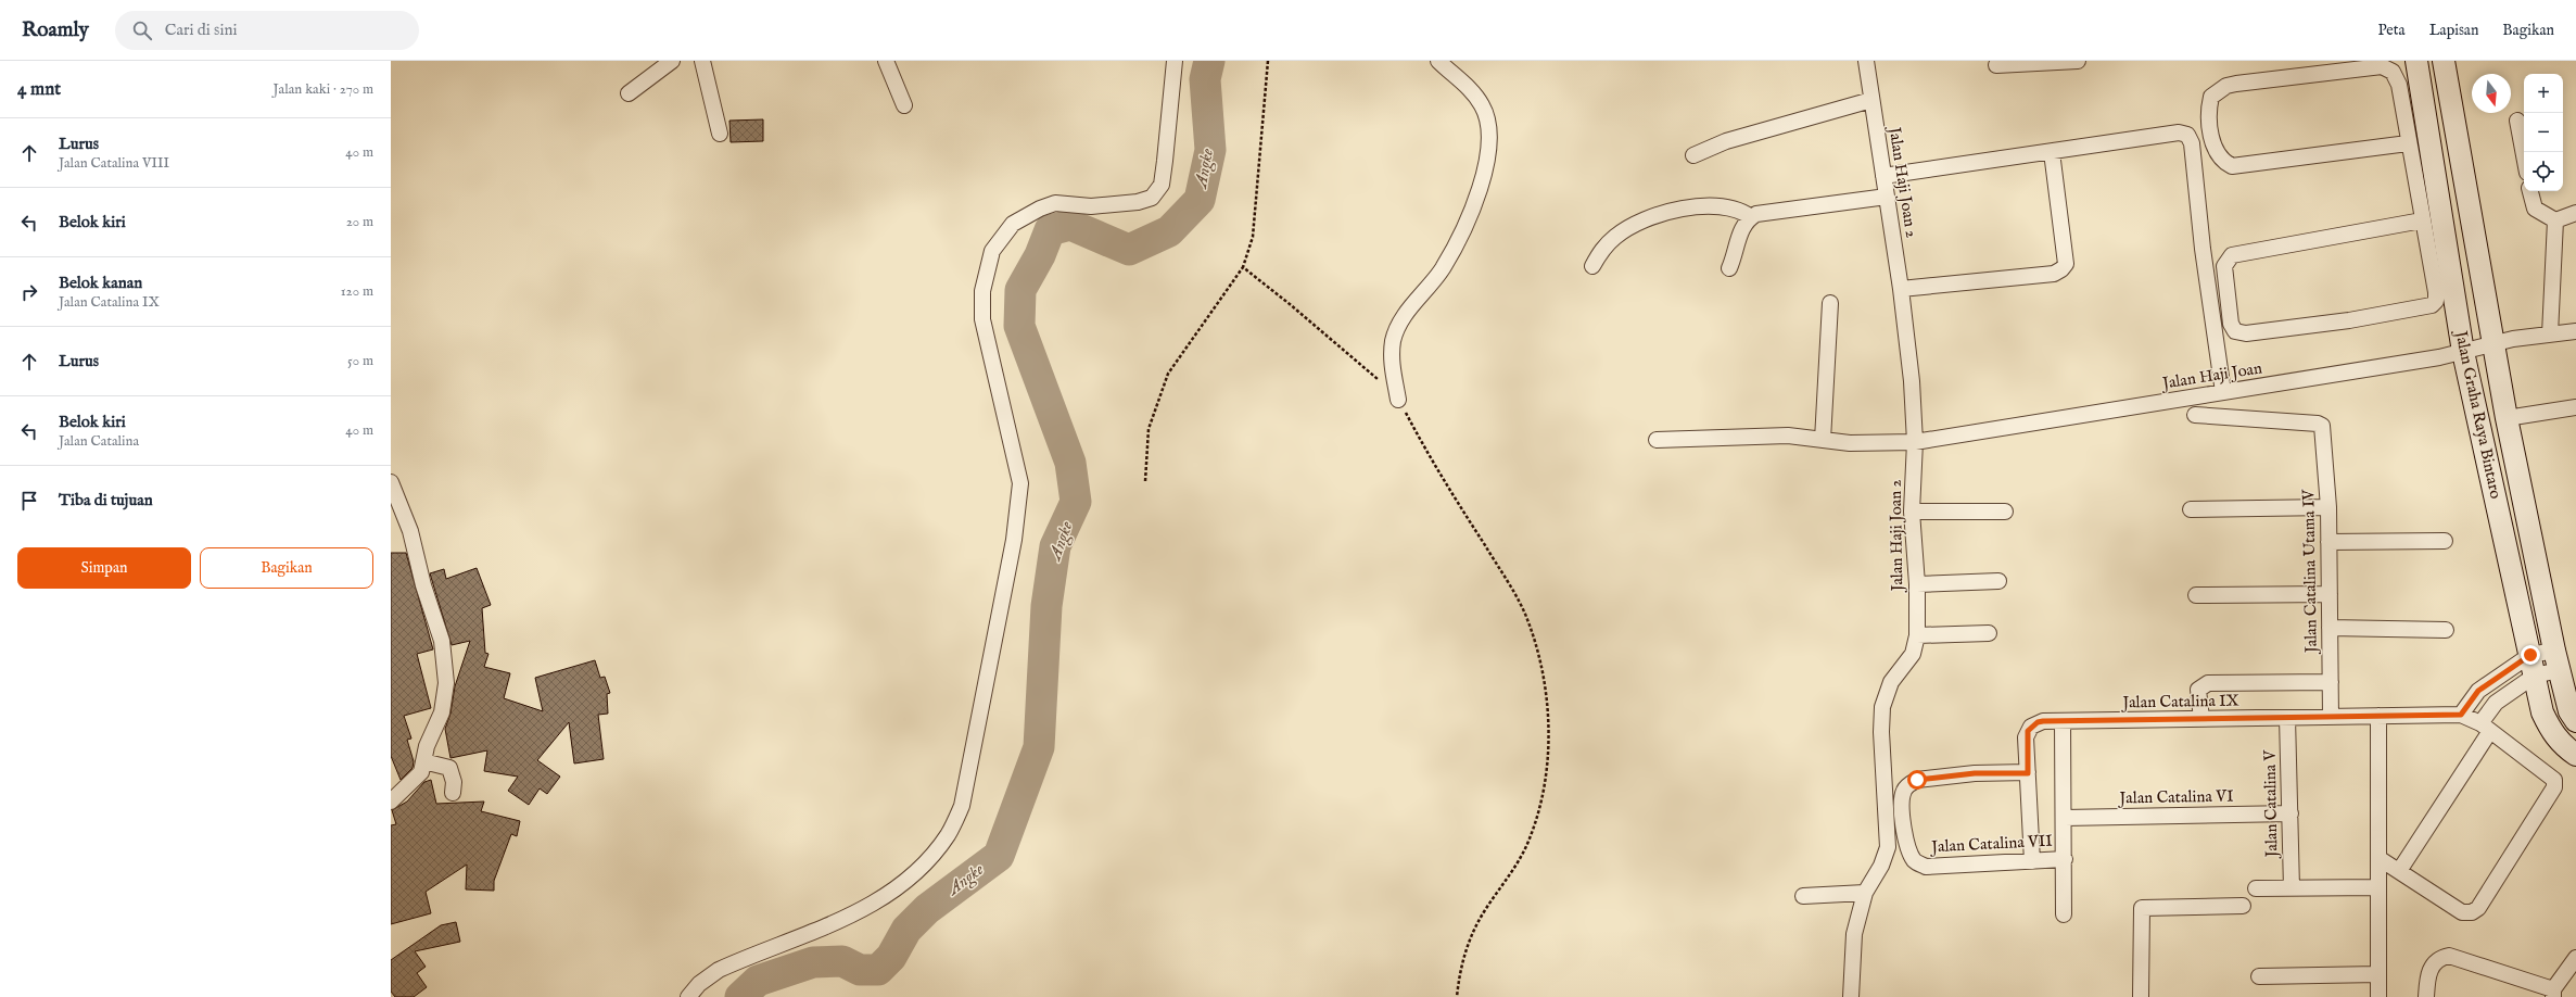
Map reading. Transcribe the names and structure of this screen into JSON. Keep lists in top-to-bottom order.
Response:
{
  "streets": {
    "main road": ["Jalan Graha Raya Bintaro"],
    "street": [
      "Jalan Haji Joan 2",
      "Jalan Haji Joan",
      "Jalan Catalina Utama IV",
      "Jalan Catalina IX",
      "Jalan Catalina VI",
      "Jalan Catalina V",
      "Jalan Catalina VII"
    ]
  },
  "crossings": [
    ["Jalan Haji Joan 2", "Jalan Haji Joan"],
    ["Jalan Haji Joan", "Jalan Graha Raya Bintaro"],
    ["Jalan Catalina Utama IV", "Jalan Catalina IX"],
    ["Jalan Catalina IX", "Jalan Catalina V"],
    ["Jalan Catalina IX", "Jalan Catalina VII"],
    ["Jalan Catalina VI", "Jalan Catalina V"]
  ],
  "water": ["Angke"],
  "north": "bottom",
  "page": {
    "header": "Roamly",
    "search": "Cari di sini",
    "nav": ["Peta", "Lapisan", "Bagikan"],
    "heading": ["4 mnt", "Jalan kaki · 270 m"],
    "map_buttons": ["+", "−"],
    "list": [
      ["Lurus", "Jalan Catalina VIII", "40 m"],
      ["Belok kiri", "20 m"],
      ["Belok kanan", "Jalan Catalina IX", "120 m"],
      ["Lurus", "50 m"],
      ["Belok kiri", "Jalan Catalina", "40 m"],
      "Tiba di tujuan"
    ],
    "buttons": ["Simpan", "Bagikan"]
  }
}
